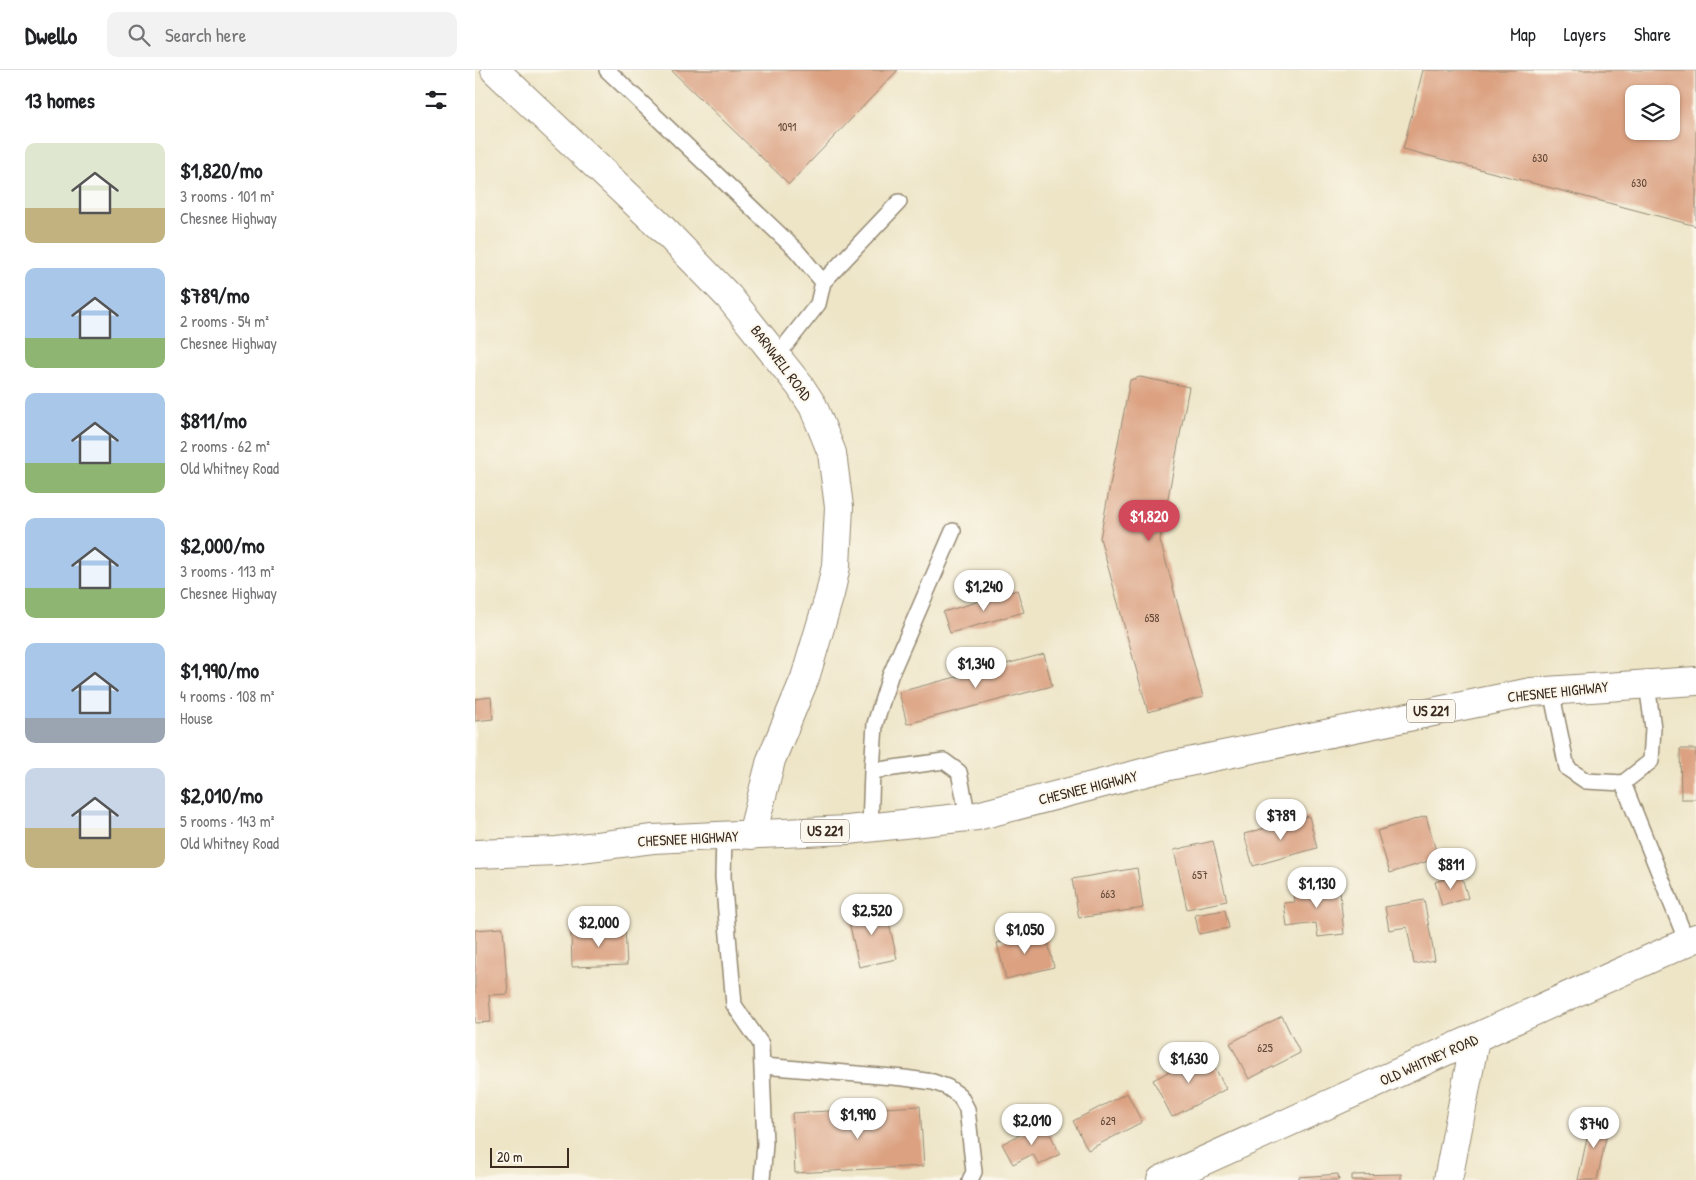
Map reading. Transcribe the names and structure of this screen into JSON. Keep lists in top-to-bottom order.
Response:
{
  "streets": {
    "street": [
      "BARNWELL ROAD",
      "CHESNEE HIGHWAY",
      "US 221",
      "OLD WHITNEY ROAD"
    ]
  },
  "crossings": [
    ["BARNWELL ROAD", "CHESNEE HIGHWAY"]
  ],
  "house_numbers": [
    "1091",
    "630",
    "630",
    "658",
    "657",
    "663",
    "625",
    "629"
  ],
  "scale_bar": "20 m",
  "page": {
    "header": "Dwello",
    "search": "Search here",
    "nav": ["Map", "Layers", "Share"],
    "heading": "13 homes",
    "list": [
      {
        "name": "$1,820/mo",
        "note": "3 rooms · 101 m² · Chesnee Highway"
      },
      {
        "name": "$789/mo",
        "note": "2 rooms · 54 m² · Chesnee Highway"
      },
      {
        "name": "$811/mo",
        "note": "2 rooms · 62 m² · Old Whitney Road"
      },
      {
        "name": "$2,000/mo",
        "note": "3 rooms · 113 m² · Chesnee Highway"
      },
      {
        "name": "$1,990/mo",
        "note": "4 rooms · 108 m² · House"
      },
      {
        "name": "$2,010/mo",
        "note": "5 rooms · 143 m² · Old Whitney Road"
      }
    ],
    "price": [
      "$1,820",
      "$1,240",
      "$1,340",
      "$789",
      "$811",
      "$1,130",
      "$2,520",
      "$2,000",
      "$1,050",
      "$1,630",
      "$1,990",
      "$2,010",
      "$740"
    ],
    "scale": "20 m"
  }
}
